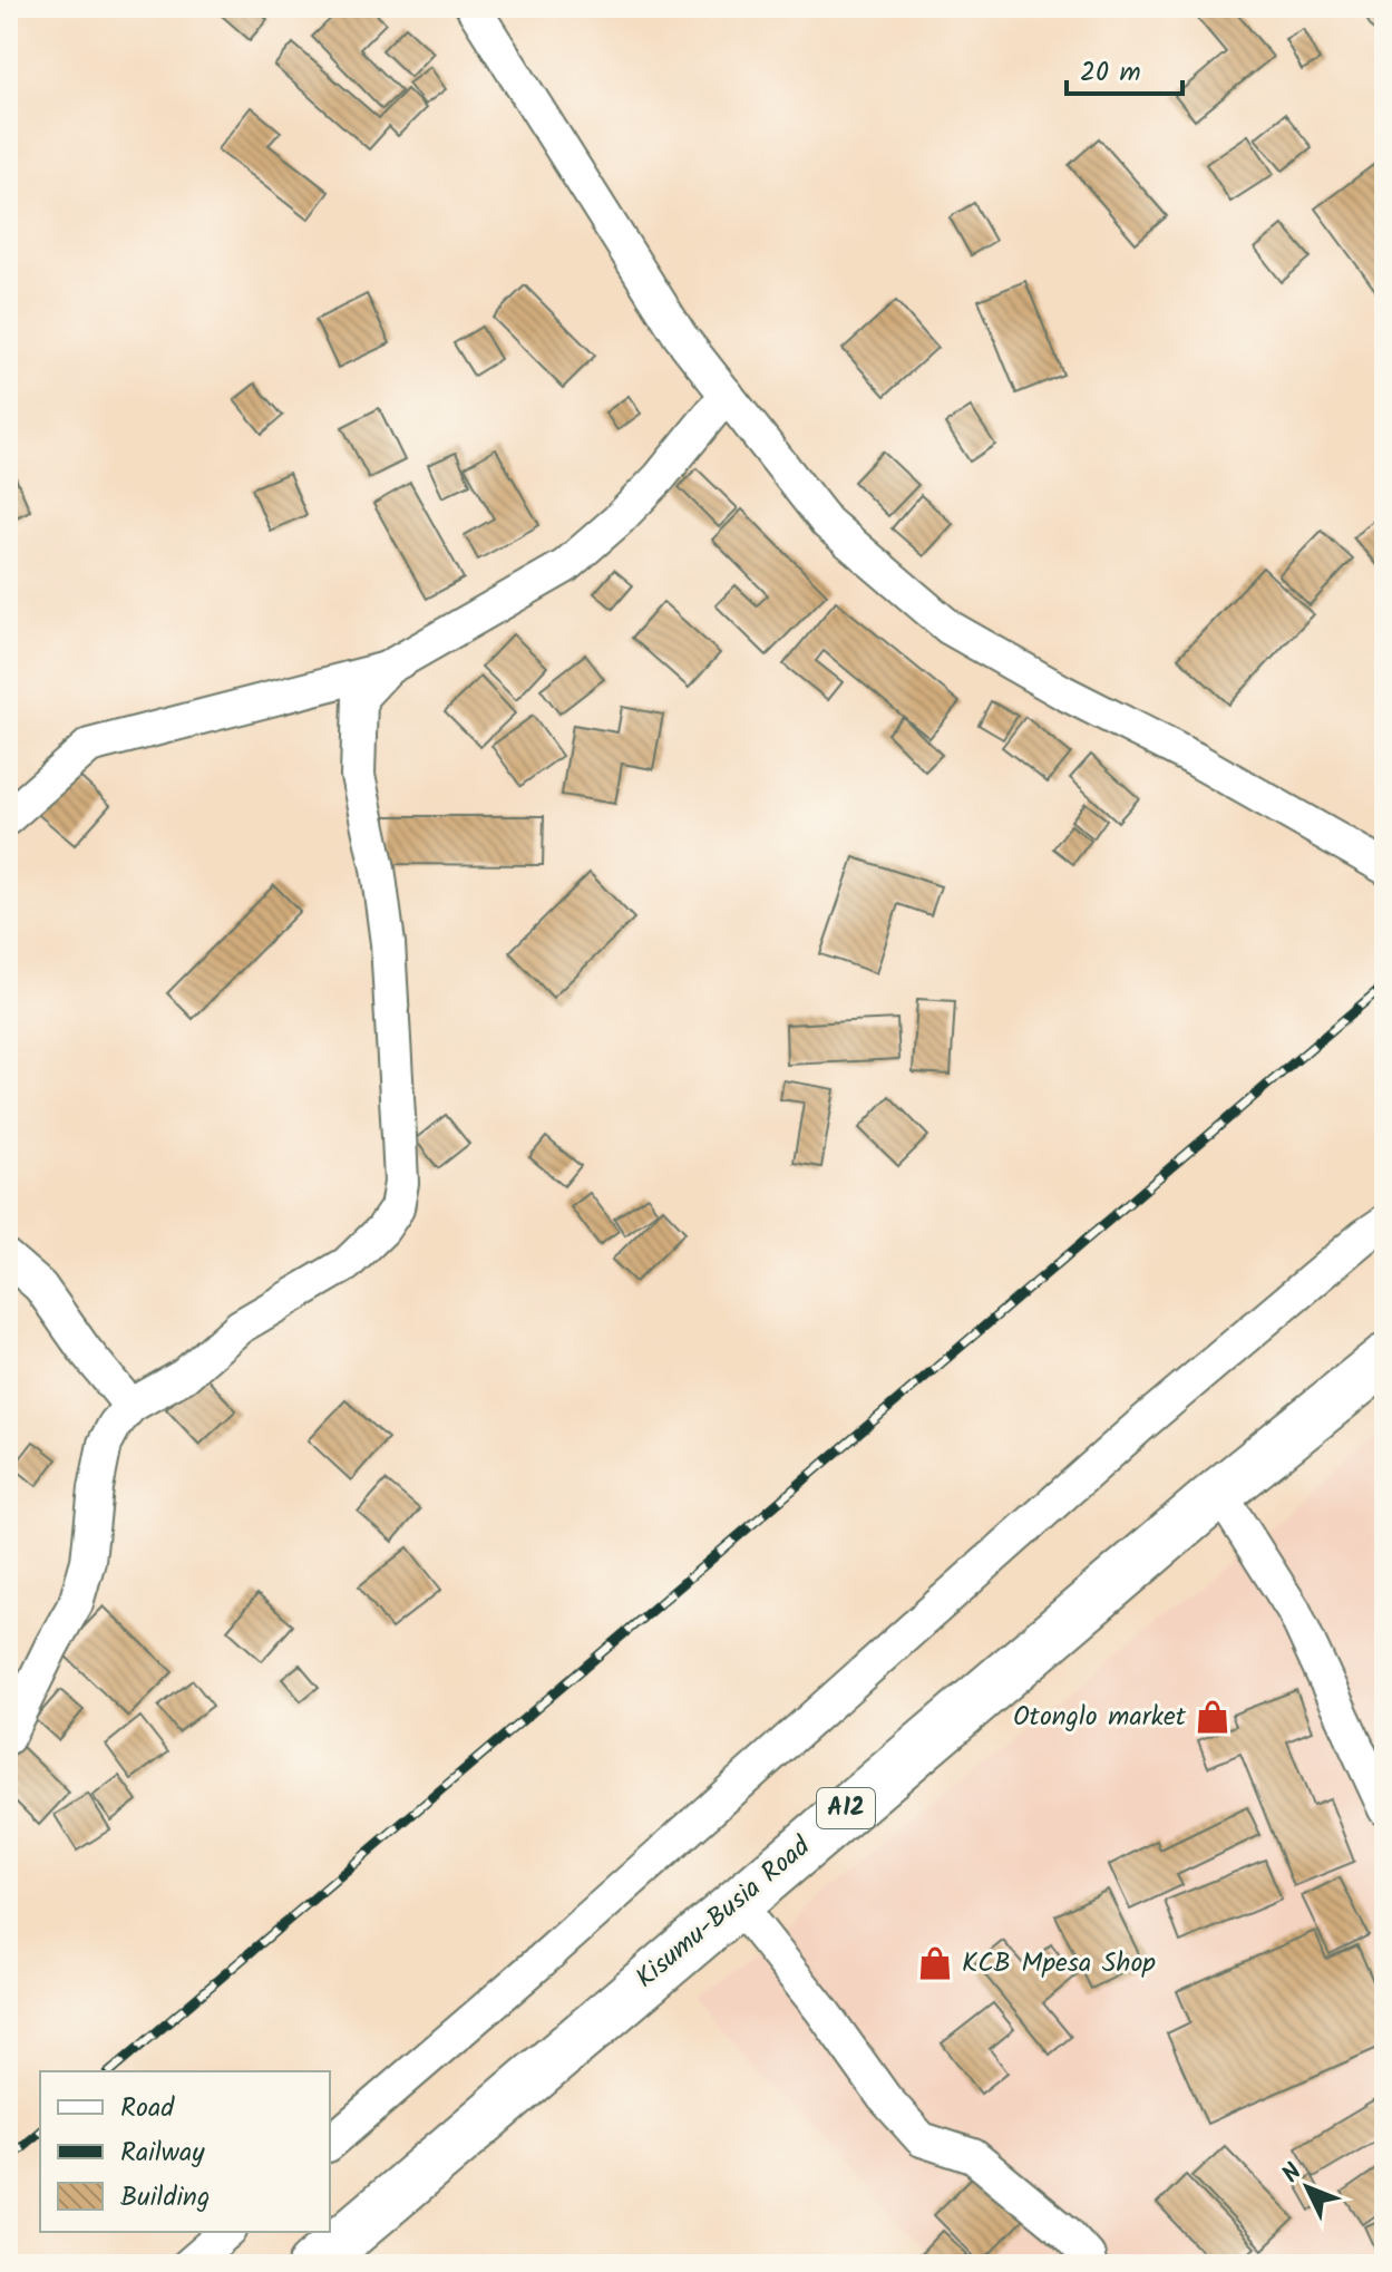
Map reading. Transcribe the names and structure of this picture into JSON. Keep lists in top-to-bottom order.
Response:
{
  "streets": {
    "highway": ["A12", "Kisumu-Busia Road"]
  },
  "places": {
    "shop": ["Otonglo market", "KCB Mpesa Shop"]
  },
  "legend": ["Road", "Railway", "Building"],
  "scale_bar": "20 m",
  "north": "top left"
}
